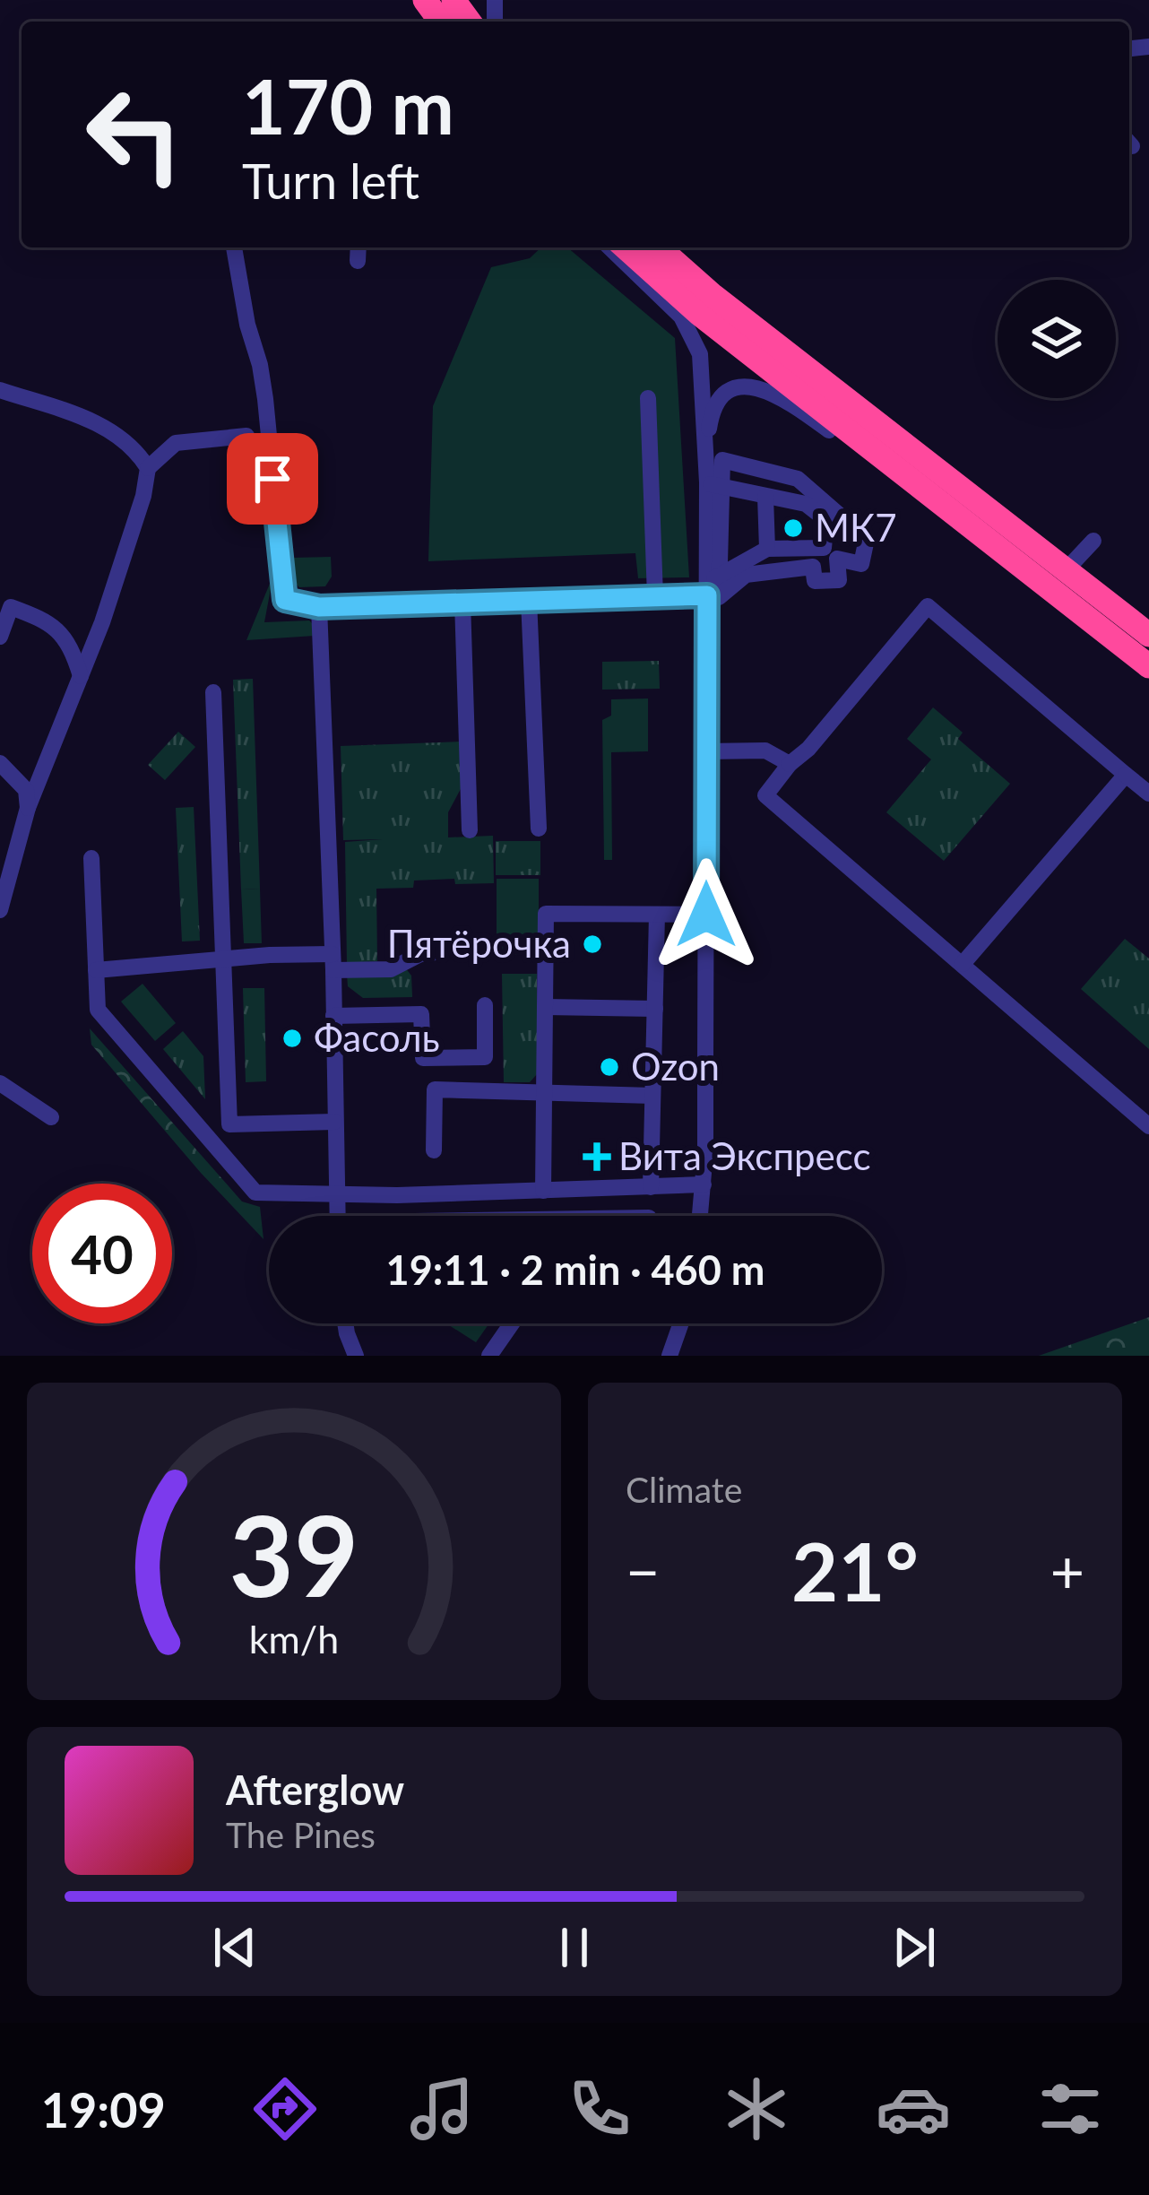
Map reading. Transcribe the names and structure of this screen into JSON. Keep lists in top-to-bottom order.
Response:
{
  "places": {
    "other": [
      "МК7",
      "Пятёрочка",
      "Фасоль",
      "Ozon"
    ],
    "health": ["Вита Экспресс"]
  },
  "page": {
    "turn": ["170 m", "Turn left"],
    "limit": "40",
    "trip": "19:11 · 2 min · 460 m",
    "tile": "Climate",
    "heat": ["−", "21°", "+"],
    "song": ["Afterglow", "The Pines"],
    "tabs": "19:09",
    "gauge": ["39", "km/h"]
  }
}
